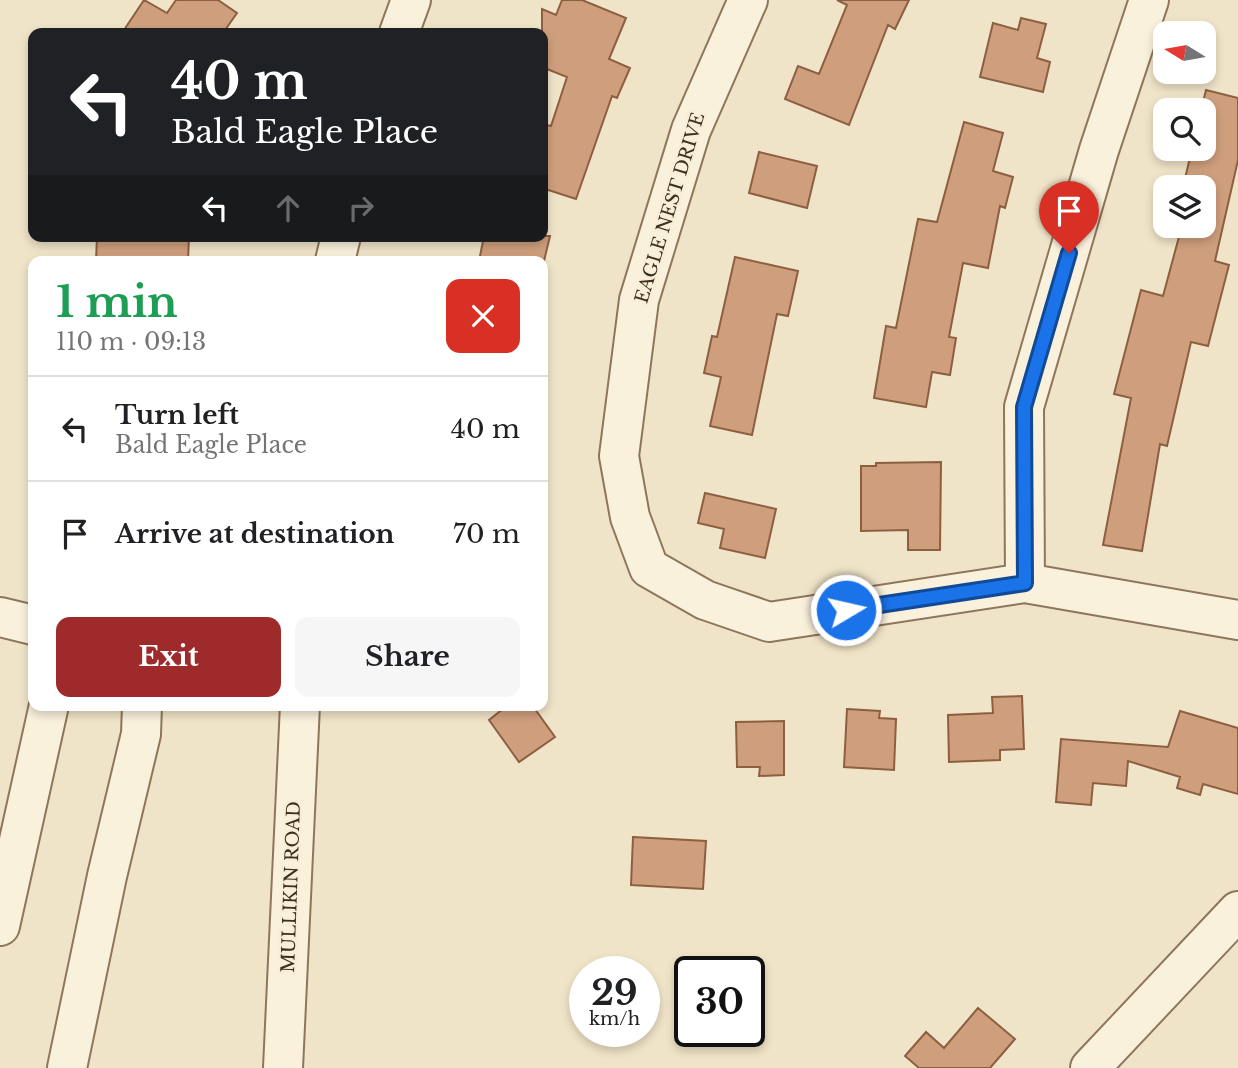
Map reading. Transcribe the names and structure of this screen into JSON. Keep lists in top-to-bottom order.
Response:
{
  "streets": {
    "street": ["EAGLE NEST DRIVE", "MULLIKIN ROAD"]
  },
  "north": "left",
  "page": {
    "turn": ["40 m", "Bald Eagle Place"],
    "heading": ["1 min", "110 m · 09:13"],
    "list": [
      {
        "name": "Turn left",
        "note": "Bald Eagle Place",
        "value": "40 m"
      },
      {
        "name": "Arrive at destination",
        "value": "70 m"
      }
    ],
    "buttons": ["Exit", "Share"],
    "speed": "29 km/h",
    "limit": "30"
  }
}
